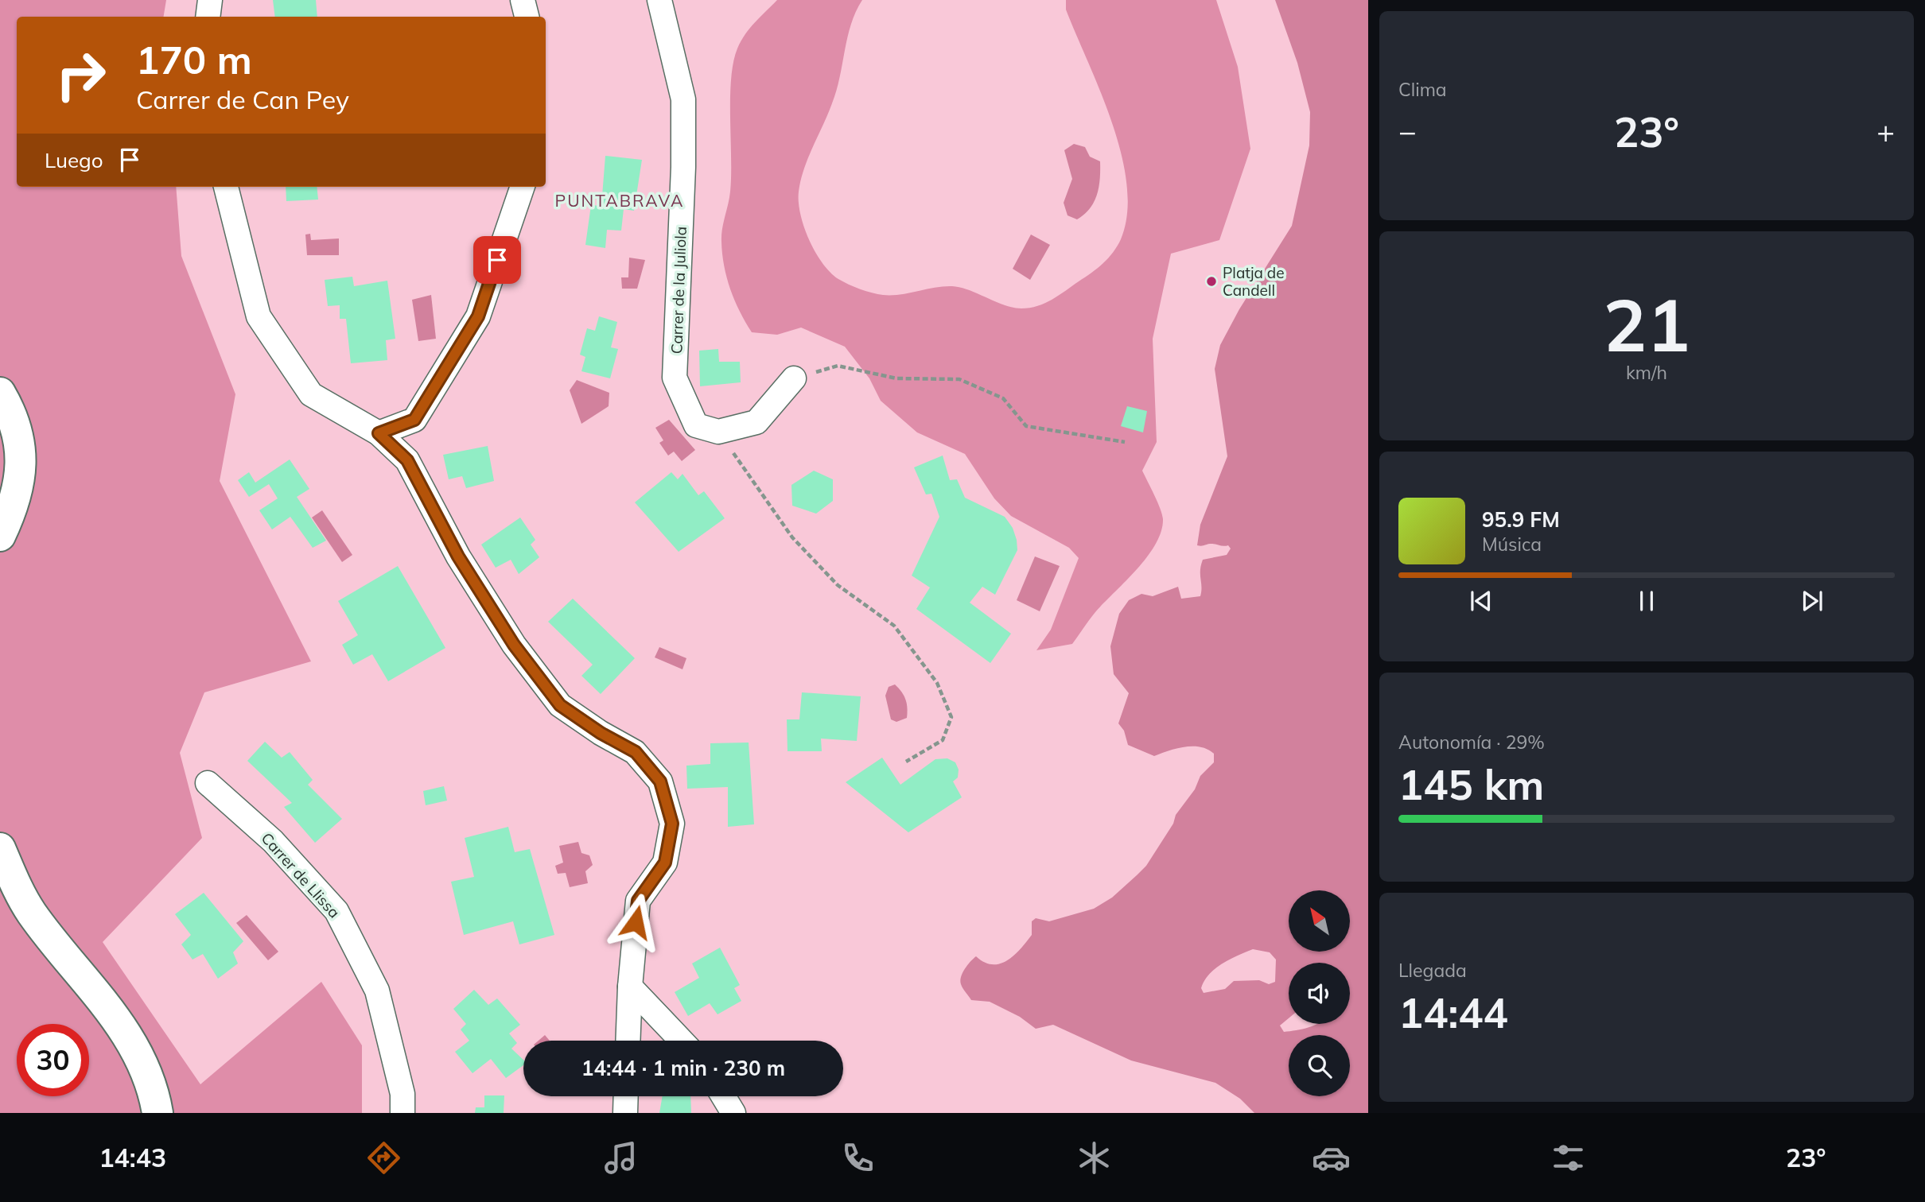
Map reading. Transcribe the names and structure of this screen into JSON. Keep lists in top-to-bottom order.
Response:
{
  "streets": {
    "street": ["Carrer de la Juliola", "Carrer de Llissa"]
  },
  "districts": ["PUNTABRAVA"],
  "places": ["Platja de Candell"],
  "north": "top left",
  "page": {
    "tile": [
      "Clima",
      ["21", "km/h"],
      ["Autonomía · 29%", "145 km"],
      ["Llegada", "14:44"]
    ],
    "turn": ["170 m", "Carrer de Can Pey"],
    "heat": ["−", "23°", "+"],
    "then": "Luego",
    "song": ["95.9 FM", "Música"],
    "limit": "30",
    "trip": "14:44 · 1 min · 230 m",
    "tabs": ["14:43", "23°"]
  }
}
